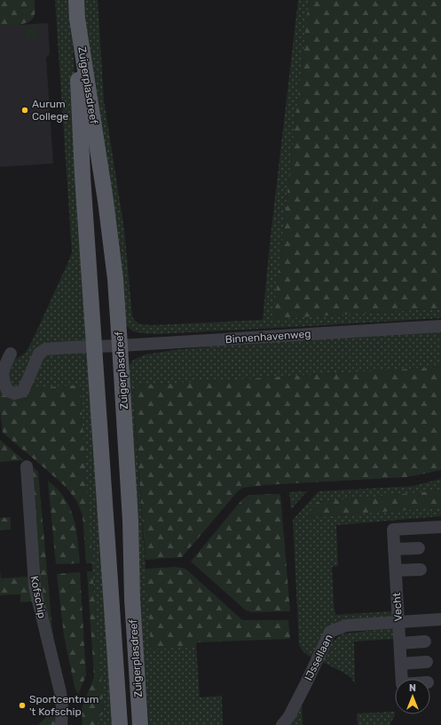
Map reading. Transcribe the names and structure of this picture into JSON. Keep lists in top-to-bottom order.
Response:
{
  "streets": {
    "main road": ["Zuigerplasdreef"],
    "street": [
      "Binnenhavenweg",
      "Kofschip",
      "Vecht",
      "IJssellaan"
    ]
  },
  "crossings": [
    ["Zuigerplasdreef", "Binnenhavenweg"],
    ["Vecht", "IJssellaan"]
  ],
  "places": ["Aurum College", "Sportcentrum 't Kofschip"],
  "north": "top"
}
